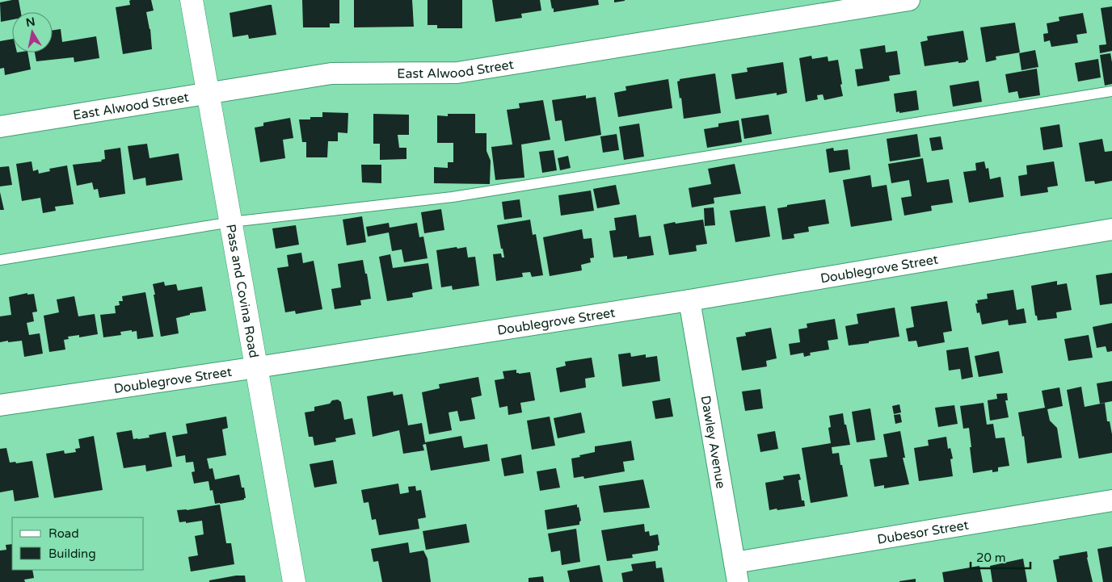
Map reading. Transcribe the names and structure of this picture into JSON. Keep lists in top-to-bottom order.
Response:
{
  "streets": {
    "street": [
      "East Alwood Street",
      "Doublegrove Street",
      "Pass and Covina Road",
      "Dawley Avenue",
      "Dubesor Street"
    ]
  },
  "crossings": [
    ["East Alwood Street", "Pass and Covina Road"],
    ["Doublegrove Street", "Pass and Covina Road"],
    ["Doublegrove Street", "Dawley Avenue"],
    ["Dawley Avenue", "Dubesor Street"]
  ],
  "legend": ["Road", "Building"],
  "scale_bar": "20 m",
  "north": "top"
}
